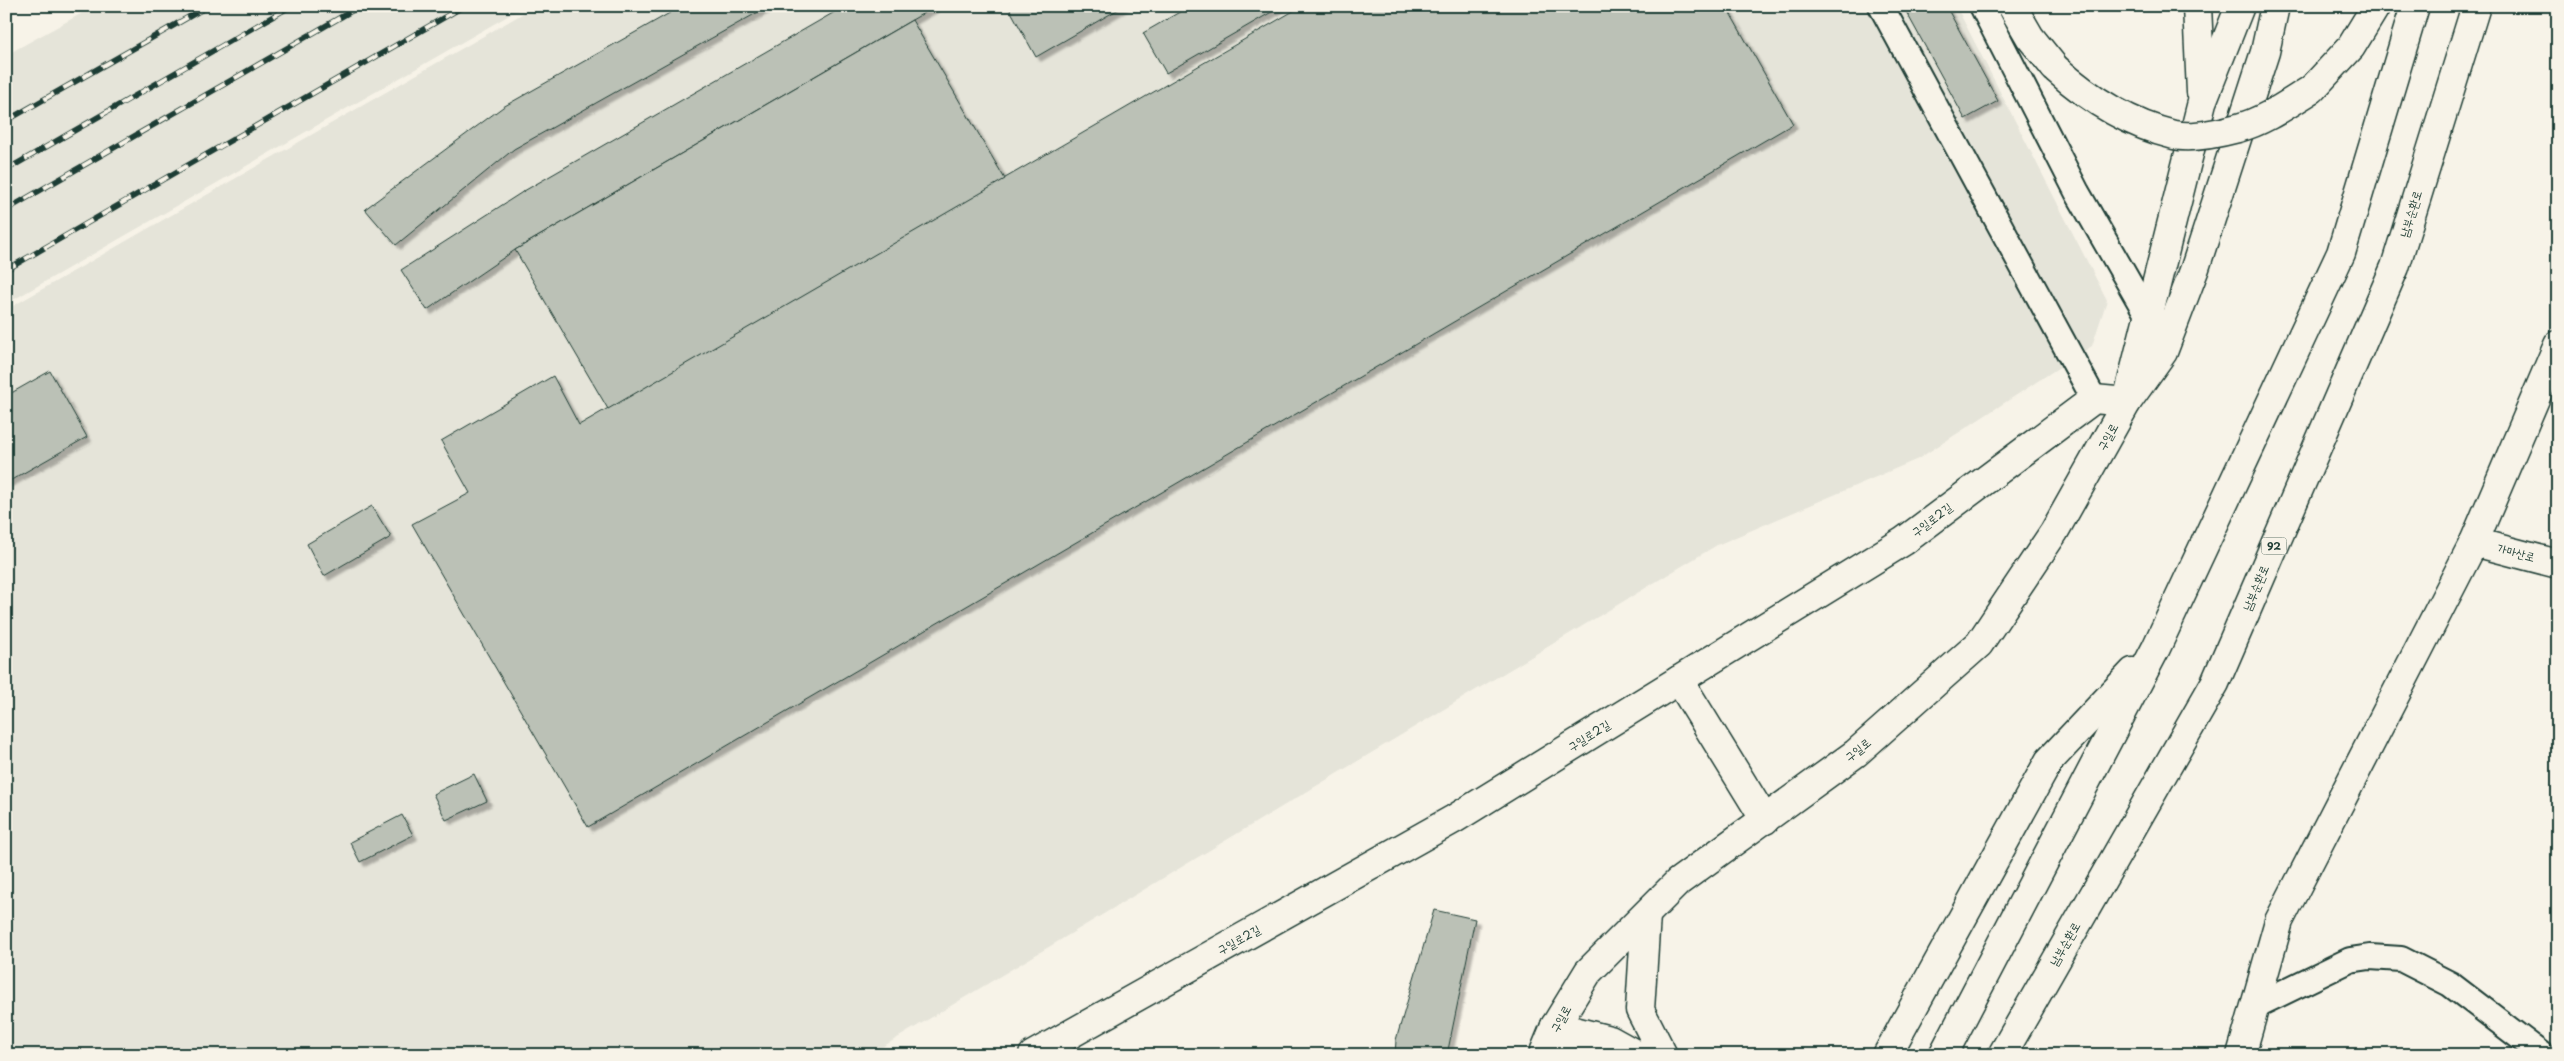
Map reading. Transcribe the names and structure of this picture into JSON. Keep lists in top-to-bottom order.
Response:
{
  "streets": {
    "main road": [
      "남부순환로",
      "구일로",
      "구일로2길",
      "92",
      "가마산로"
    ]
  }
}
